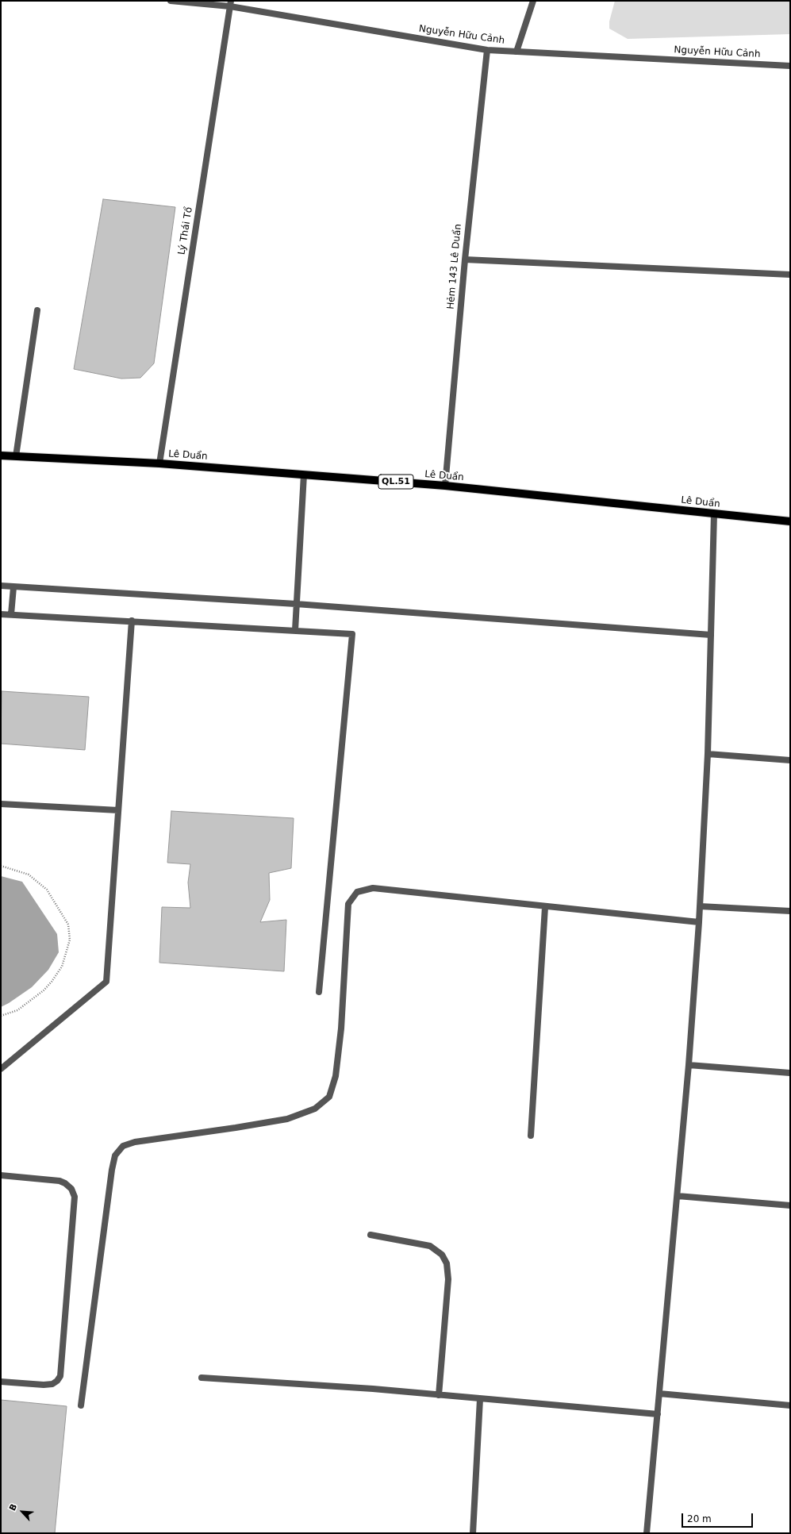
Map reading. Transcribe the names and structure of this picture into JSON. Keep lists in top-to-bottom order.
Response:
{
  "streets": {
    "main road": ["Lê Duẩn", "QL.51"],
    "street": ["Nguyễn Hữu Cảnh", "Lý Thái Tổ", "Hẻm 143 Lê Duẩn"]
  },
  "crossings": [
    ["Nguyễn Hữu Cảnh", "Lý Thái Tổ"],
    ["Nguyễn Hữu Cảnh", "Hẻm 143 Lê Duẩn"],
    ["Lý Thái Tổ", "Lê Duẩn"],
    ["Hẻm 143 Lê Duẩn", "Lê Duẩn"]
  ],
  "scale_bar": "20 m",
  "north": "top left"
}
